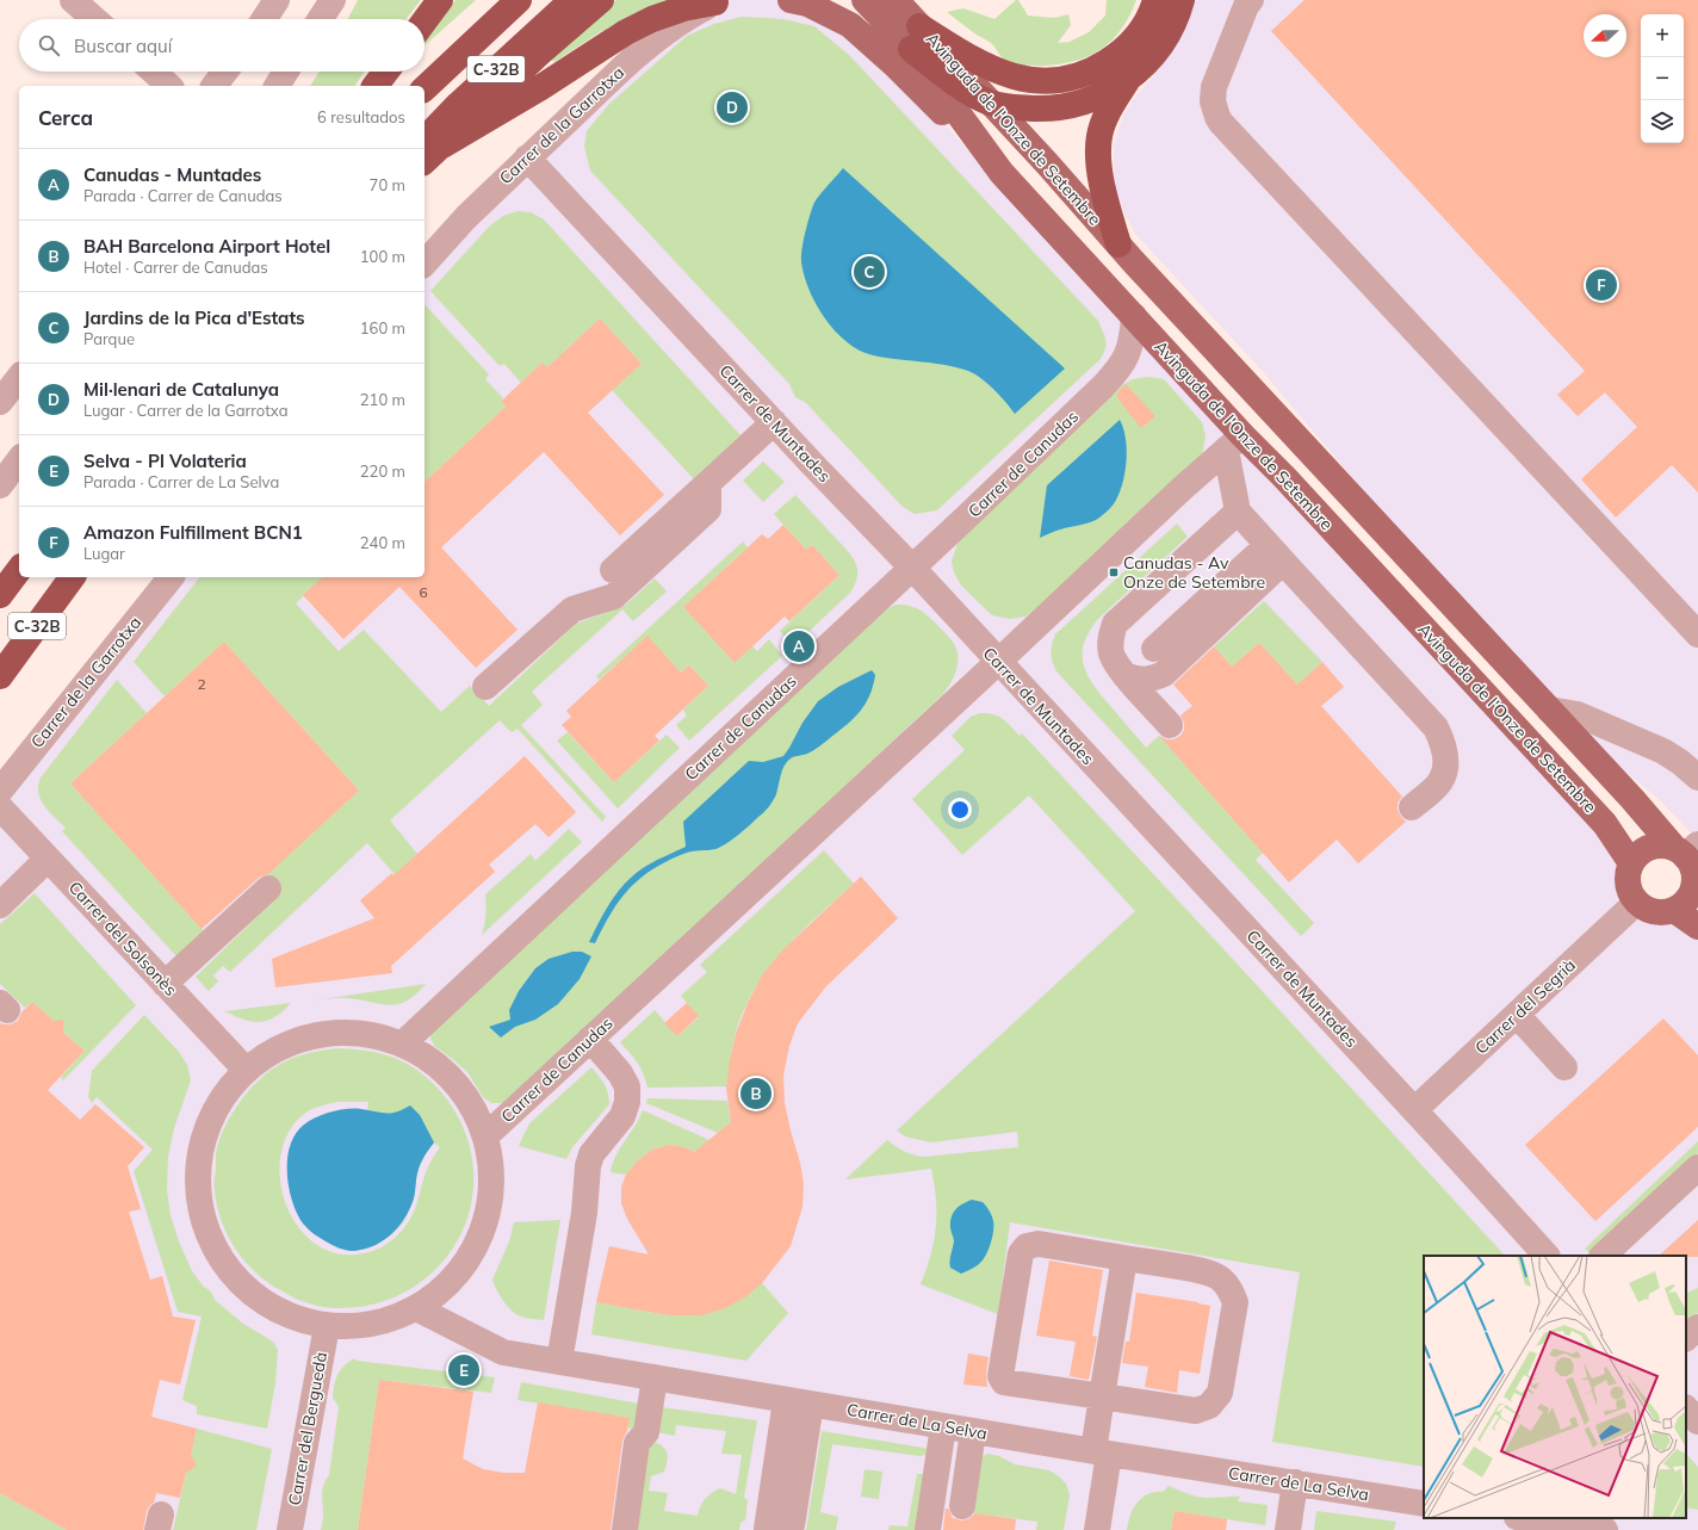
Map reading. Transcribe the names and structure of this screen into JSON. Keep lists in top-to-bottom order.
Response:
{
  "streets": {
    "highway": ["C-32B"],
    "main road": ["Avinguda de l'Onze de Setembre"],
    "street": [
      "Carrer de la Garrotxa",
      "Carrer de Muntades",
      "Carrer de Canudas",
      "Carrer del Solsonès",
      "Carrer del Segrià",
      "Carrer de La Selva",
      "Carrer del Berguedà"
    ]
  },
  "crossings": [
    ["Carrer de la Garrotxa", "Carrer de Muntades"],
    ["Avinguda de l'Onze de Setembre", "Carrer de Canudas"],
    ["Avinguda de l'Onze de Setembre", "Carrer del Segrià"],
    ["Carrer de Muntades", "Carrer de Canudas"],
    ["Carrer de Muntades", "Carrer del Segrià"]
  ],
  "places": {
    "transit": ["Canudas - Av Onze de Setembre"]
  },
  "house_numbers": ["6", "2"],
  "north": "left",
  "page": {
    "map_buttons": ["+", "−"],
    "search": "Buscar aquí",
    "heading": ["Cerca", "6 resultados"],
    "pins": [
      "D",
      "C",
      "F",
      "A",
      "B",
      "E"
    ],
    "list": [
      {
        "mark": "A",
        "name": "Canudas - Muntades",
        "note": "Parada · Carrer de Canudas",
        "value": "70 m"
      },
      {
        "mark": "B",
        "name": "BAH Barcelona Airport Hotel",
        "note": "Hotel · Carrer de Canudas",
        "value": "100 m"
      },
      {
        "mark": "C",
        "name": "Jardins de la Pica d'Estats",
        "note": "Parque",
        "value": "160 m"
      },
      {
        "mark": "D",
        "name": "Mil·lenari de Catalunya",
        "note": "Lugar · Carrer de la Garrotxa",
        "value": "210 m"
      },
      {
        "mark": "E",
        "name": "Selva - Pl Volateria",
        "note": "Parada · Carrer de La Selva",
        "value": "220 m"
      },
      {
        "mark": "F",
        "name": "Amazon Fulfillment BCN1",
        "note": "Lugar",
        "value": "240 m"
      }
    ]
  }
}
